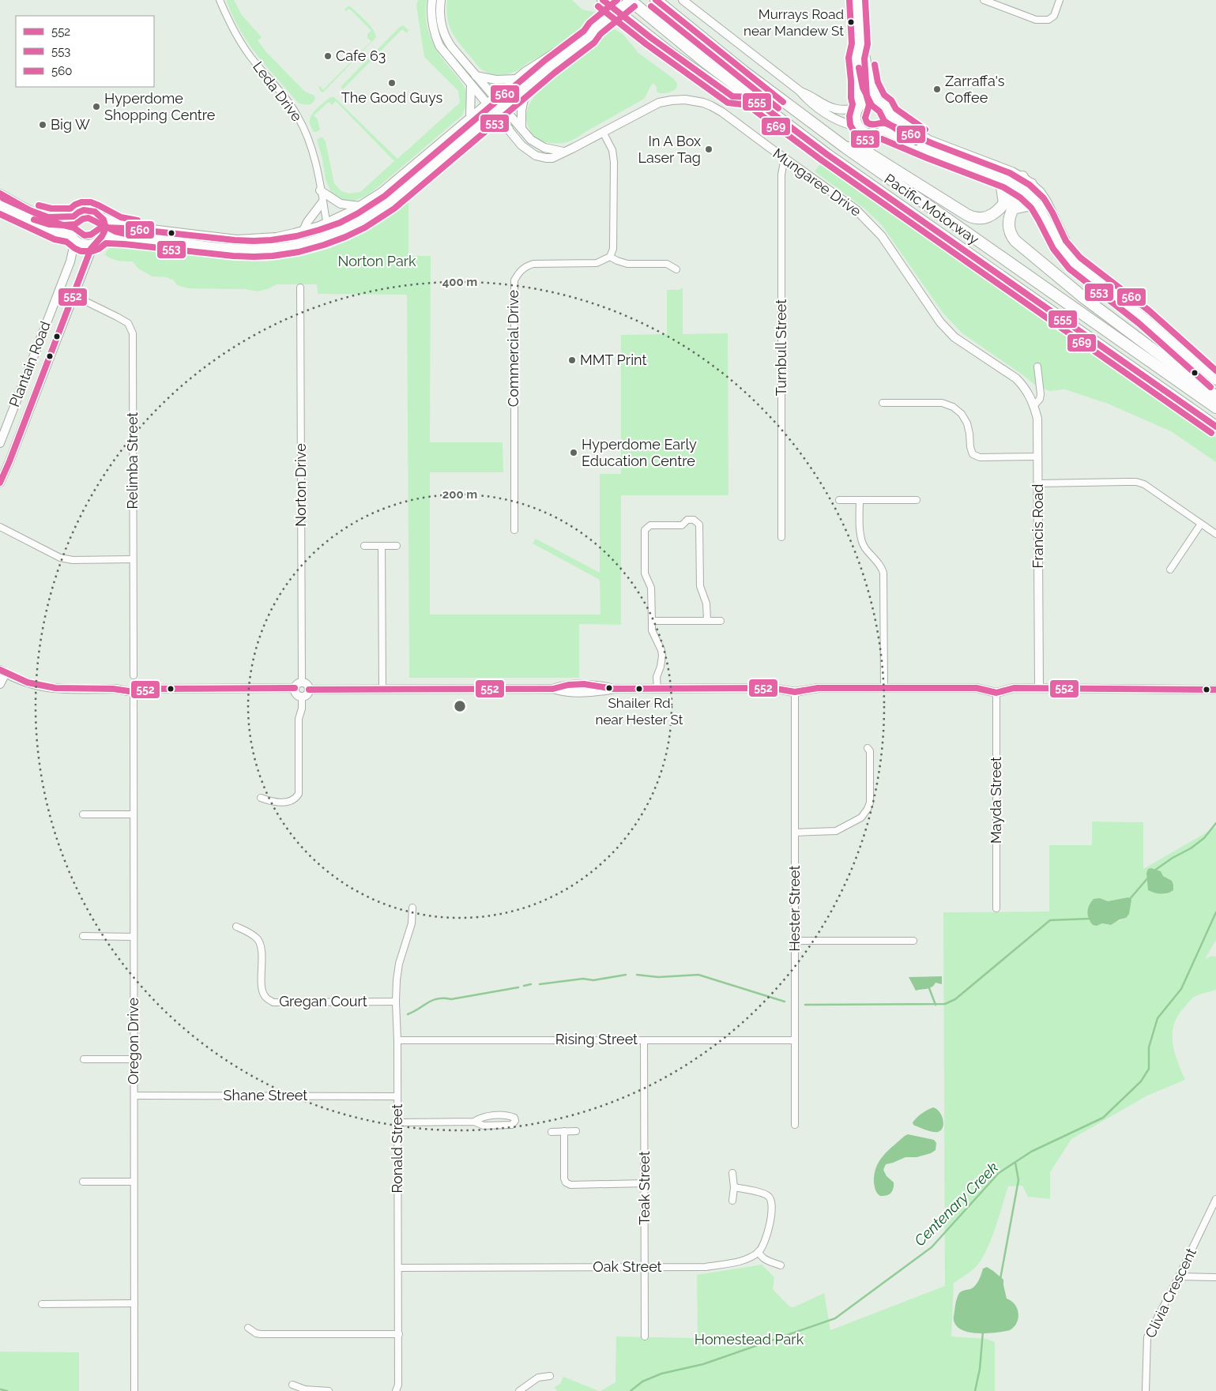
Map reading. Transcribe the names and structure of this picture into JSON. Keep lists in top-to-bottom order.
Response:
{
  "streets": {
    "highway": ["Pacific Motorway"],
    "street": [
      "Leda Drive",
      "Mungaree Drive",
      "Turnbull Street",
      "Commercial Drive",
      "Plantain Road",
      "Relimba Street",
      "Norton Drive",
      "Francis Road",
      "Mayda Street",
      "Hester Street",
      "Gregan Court",
      "Rising Street",
      "Oregon Drive",
      "Shane Street",
      "Ronald Street",
      "Teak Street",
      "Oak Street",
      "Clivia Crescent"
    ]
  },
  "crossings": [
    ["Mungaree Drive", "Turnbull Street"],
    ["Mungaree Drive", "Francis Road"],
    ["Plantain Road", "Relimba Street"],
    ["Hester Street", "Rising Street"],
    ["Gregan Court", "Ronald Street"],
    ["Rising Street", "Ronald Street"],
    ["Rising Street", "Teak Street"],
    ["Oregon Drive", "Shane Street"],
    ["Shane Street", "Ronald Street"],
    ["Ronald Street", "Oak Street"],
    ["Teak Street", "Oak Street"]
  ],
  "water": ["Centenary Creek"],
  "parks": ["Norton Park", "Homestead Park"],
  "places": [
    "Murrays Road near Mandew St",
    "Cafe 63",
    "The Good Guys",
    "Zarraffa's Coffee",
    "Hyperdome Shopping Centre",
    "Big W",
    "In A Box Laser Tag",
    "MMT Print",
    "Hyperdome Early Education Centre",
    "Shailer Rd near Hester St"
  ],
  "lines": [
    "transit line 560",
    "transit line 555",
    "transit line 553",
    "transit line 569",
    "transit line 552"
  ],
  "legend": ["552", "553", "560"],
  "rings": ["400 m", "200 m"]
}
